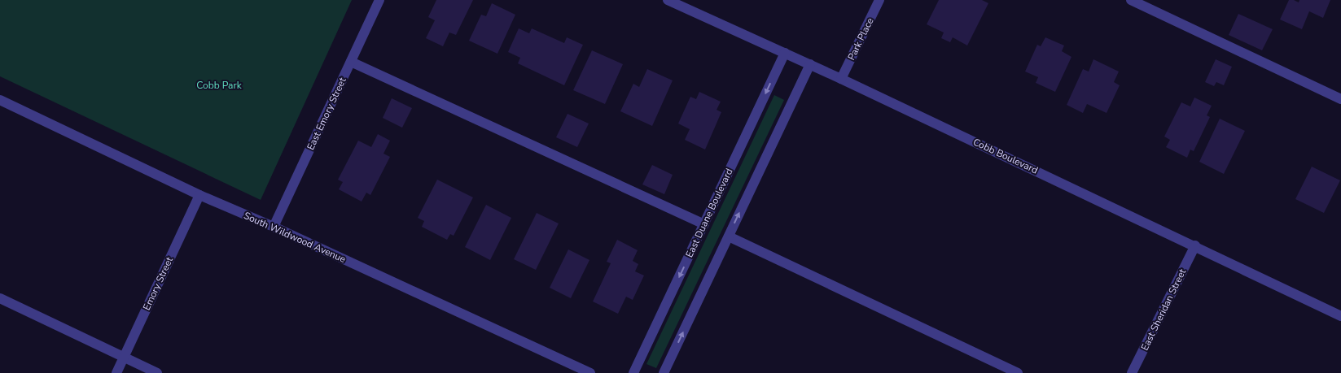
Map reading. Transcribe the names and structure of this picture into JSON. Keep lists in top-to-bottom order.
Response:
{
  "streets": {
    "street": [
      "Park Place",
      "East Emory Street",
      "Cobb Boulevard",
      "East Duane Boulevard",
      "South Wildwood Avenue",
      "Emory Street",
      "East Sheridan Street"
    ]
  },
  "crossings": [
    ["Park Place", "Cobb Boulevard"],
    ["East Emory Street", "South Wildwood Avenue"],
    ["Cobb Boulevard", "East Duane Boulevard"],
    ["Cobb Boulevard", "East Sheridan Street"],
    ["South Wildwood Avenue", "Emory Street"]
  ],
  "parks": ["Cobb Park"]
}
